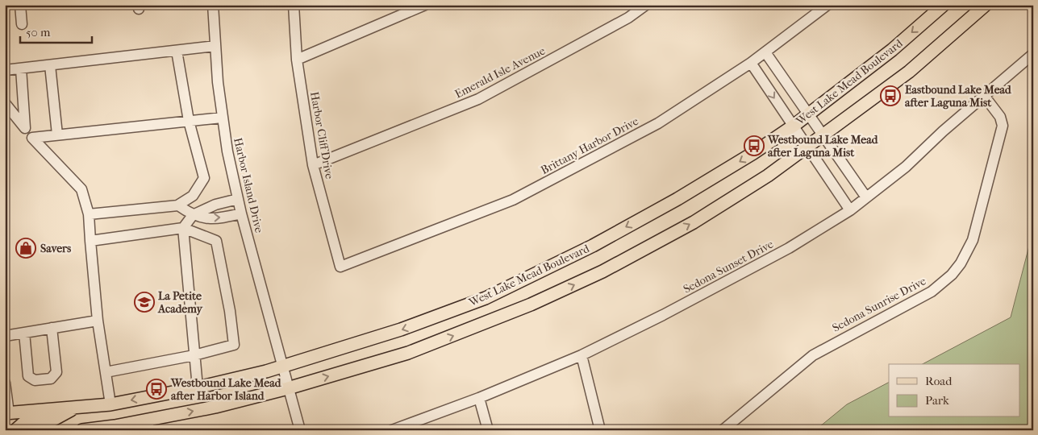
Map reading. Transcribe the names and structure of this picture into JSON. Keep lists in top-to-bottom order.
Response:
{
  "streets": {
    "main road": ["West Lake Mead Boulevard"],
    "street": [
      "Emerald Isle Avenue",
      "Harbor Cliff Drive",
      "Brittany Harbor Drive",
      "Harbor Island Drive",
      "Sedona Sunset Drive",
      "Sedona Sunrise Drive"
    ]
  },
  "crossings": [
    ["Emerald Isle Avenue", "Harbor Cliff Drive"],
    ["West Lake Mead Boulevard", "Harbor Island Drive"],
    ["Harbor Cliff Drive", "Brittany Harbor Drive"],
    ["Sedona Sunset Drive", "Sedona Sunrise Drive"]
  ],
  "places": {
    "bus stop": ["Eastbound Lake Mead after Laguna Mist", "Westbound Lake Mead after Laguna Mist", "Westbound Lake Mead after Harbor Island"],
    "shop": ["Savers"],
    "school or university": ["La Petite Academy"]
  },
  "legend": ["Road", "Park"],
  "scale_bar": "50 m"
}
